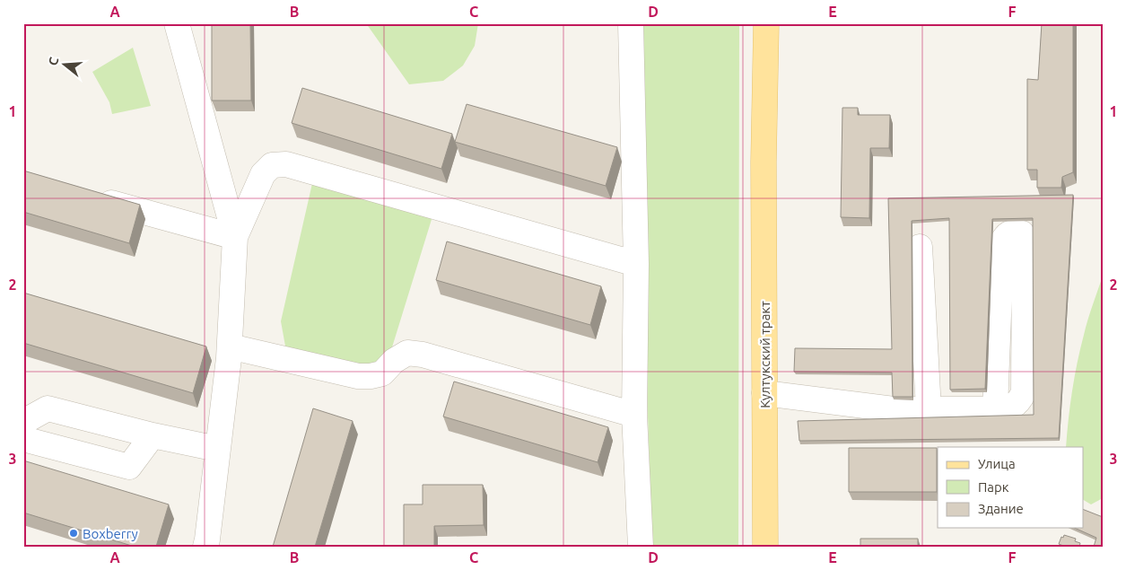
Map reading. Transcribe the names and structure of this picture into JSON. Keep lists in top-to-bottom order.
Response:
{
  "streets": {
    "main road": ["Култукский тракт"]
  },
  "places": ["Boxberry"],
  "legend": ["Улица", "Парк", "Здание"],
  "north": "left",
  "grid": {
    "columns": [
      "A",
      "B",
      "C",
      "D",
      "E",
      "F"
    ],
    "rows": ["1", "2", "3"]
  }
}
